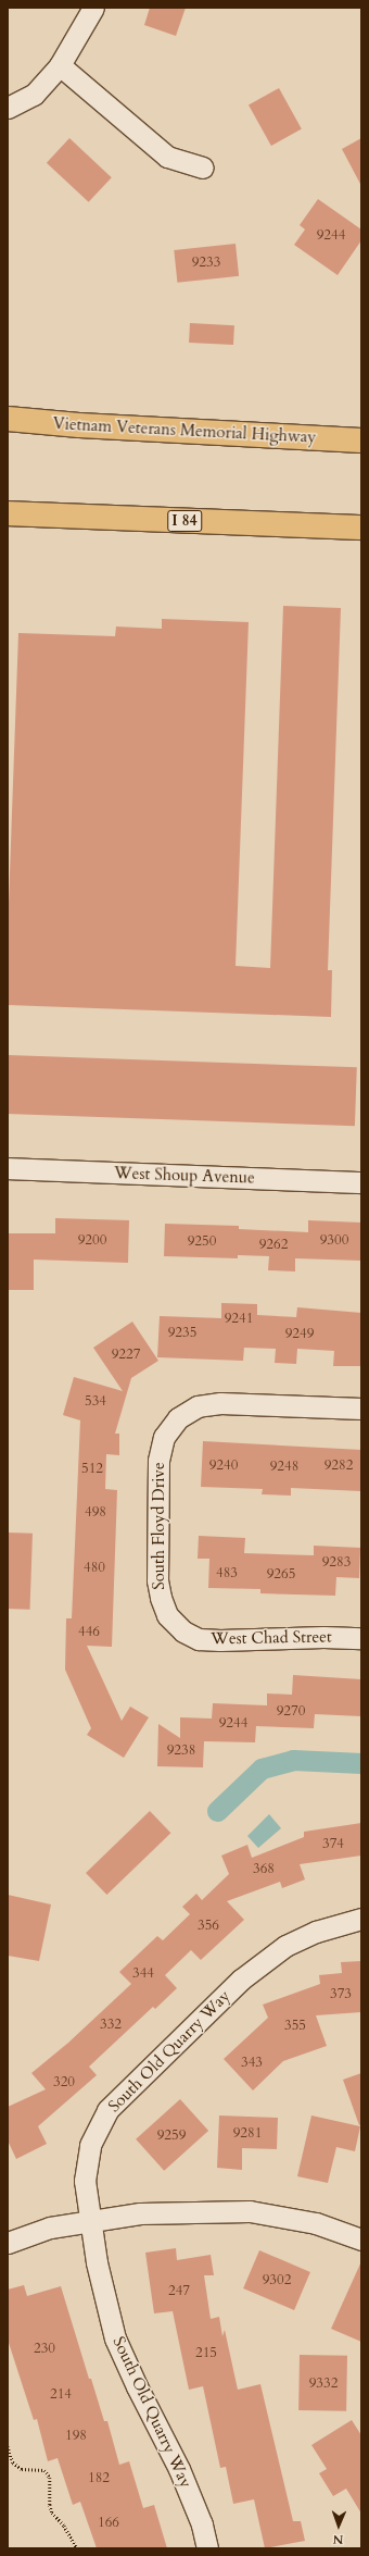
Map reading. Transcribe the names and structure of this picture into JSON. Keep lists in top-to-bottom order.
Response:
{
  "streets": {
    "highway": ["Vietnam Veterans Memorial Highway", "I 84"],
    "street": [
      "West Shoup Avenue",
      "South Floyd Drive",
      "West Chad Street",
      "South Old Quarry Way"
    ]
  },
  "crossings": [
    ["South Floyd Drive", "West Chad Street"]
  ],
  "house_numbers": [
    "9244",
    "9233",
    "9200",
    "9300",
    "9250",
    "9262",
    "9241",
    "9235",
    "9249",
    "9227",
    "534",
    "9240",
    "9282",
    "9248",
    "512",
    "498",
    "9283",
    "480",
    "483",
    "9265",
    "446",
    "9270",
    "9244",
    "9238",
    "374",
    "368",
    "356",
    "344",
    "373",
    "332",
    "355",
    "343",
    "320",
    "9281",
    "9259",
    "9302",
    "247",
    "230",
    "215",
    "9332",
    "214",
    "198",
    "182",
    "166"
  ],
  "north": "bottom"
}
